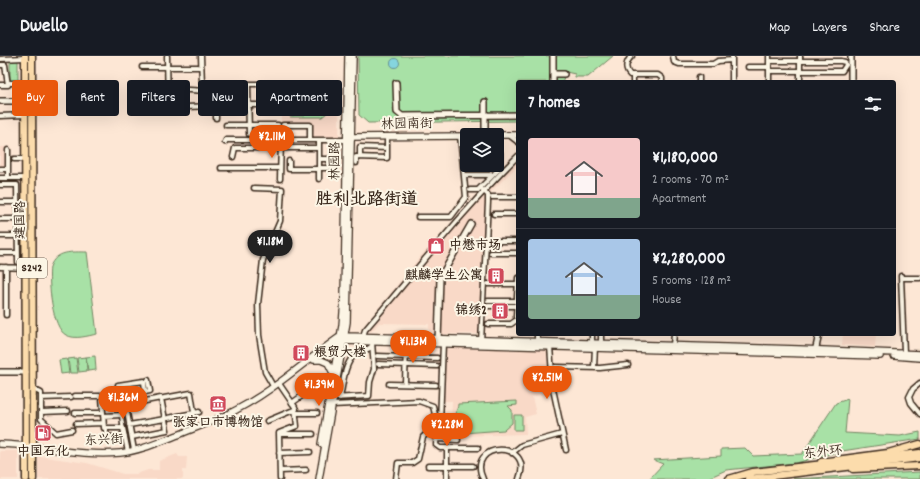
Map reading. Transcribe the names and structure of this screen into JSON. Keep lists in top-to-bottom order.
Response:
{
  "streets": {
    "main road": [
      "林园南街",
      "林园路",
      "建国路",
      "S242",
      "东兴街",
      "东外环"
    ]
  },
  "crossings": [
    ["林园南街", "林园路"],
    ["林园路", "东兴街"],
    ["建国路", "东兴街"]
  ],
  "districts": ["胜利北路街道"],
  "places": {
    "shop": ["中懋市场"],
    "building": ["麒麟学生公寓", "锦绣2", "粮贸大楼"],
    "museum": ["张家口市博物馆"],
    "fuel station": ["中国石化"]
  },
  "page": {
    "header": "Dwello",
    "nav": ["Map", "Layers", "Share"],
    "chip": [
      "Buy",
      "Rent",
      "Filters",
      "New",
      "Apartment"
    ],
    "heading": "7 homes",
    "price": [
      "¥2.11M",
      "¥1.18M",
      "¥1.13M",
      "¥2.51M",
      "¥1.39M",
      "¥1.36M",
      "¥2.28M"
    ],
    "list": [
      {
        "name": "¥1,180,000",
        "note": "2 rooms · 70 m² · Apartment"
      },
      {
        "name": "¥2,280,000",
        "note": "5 rooms · 128 m² · House"
      }
    ]
  }
}
